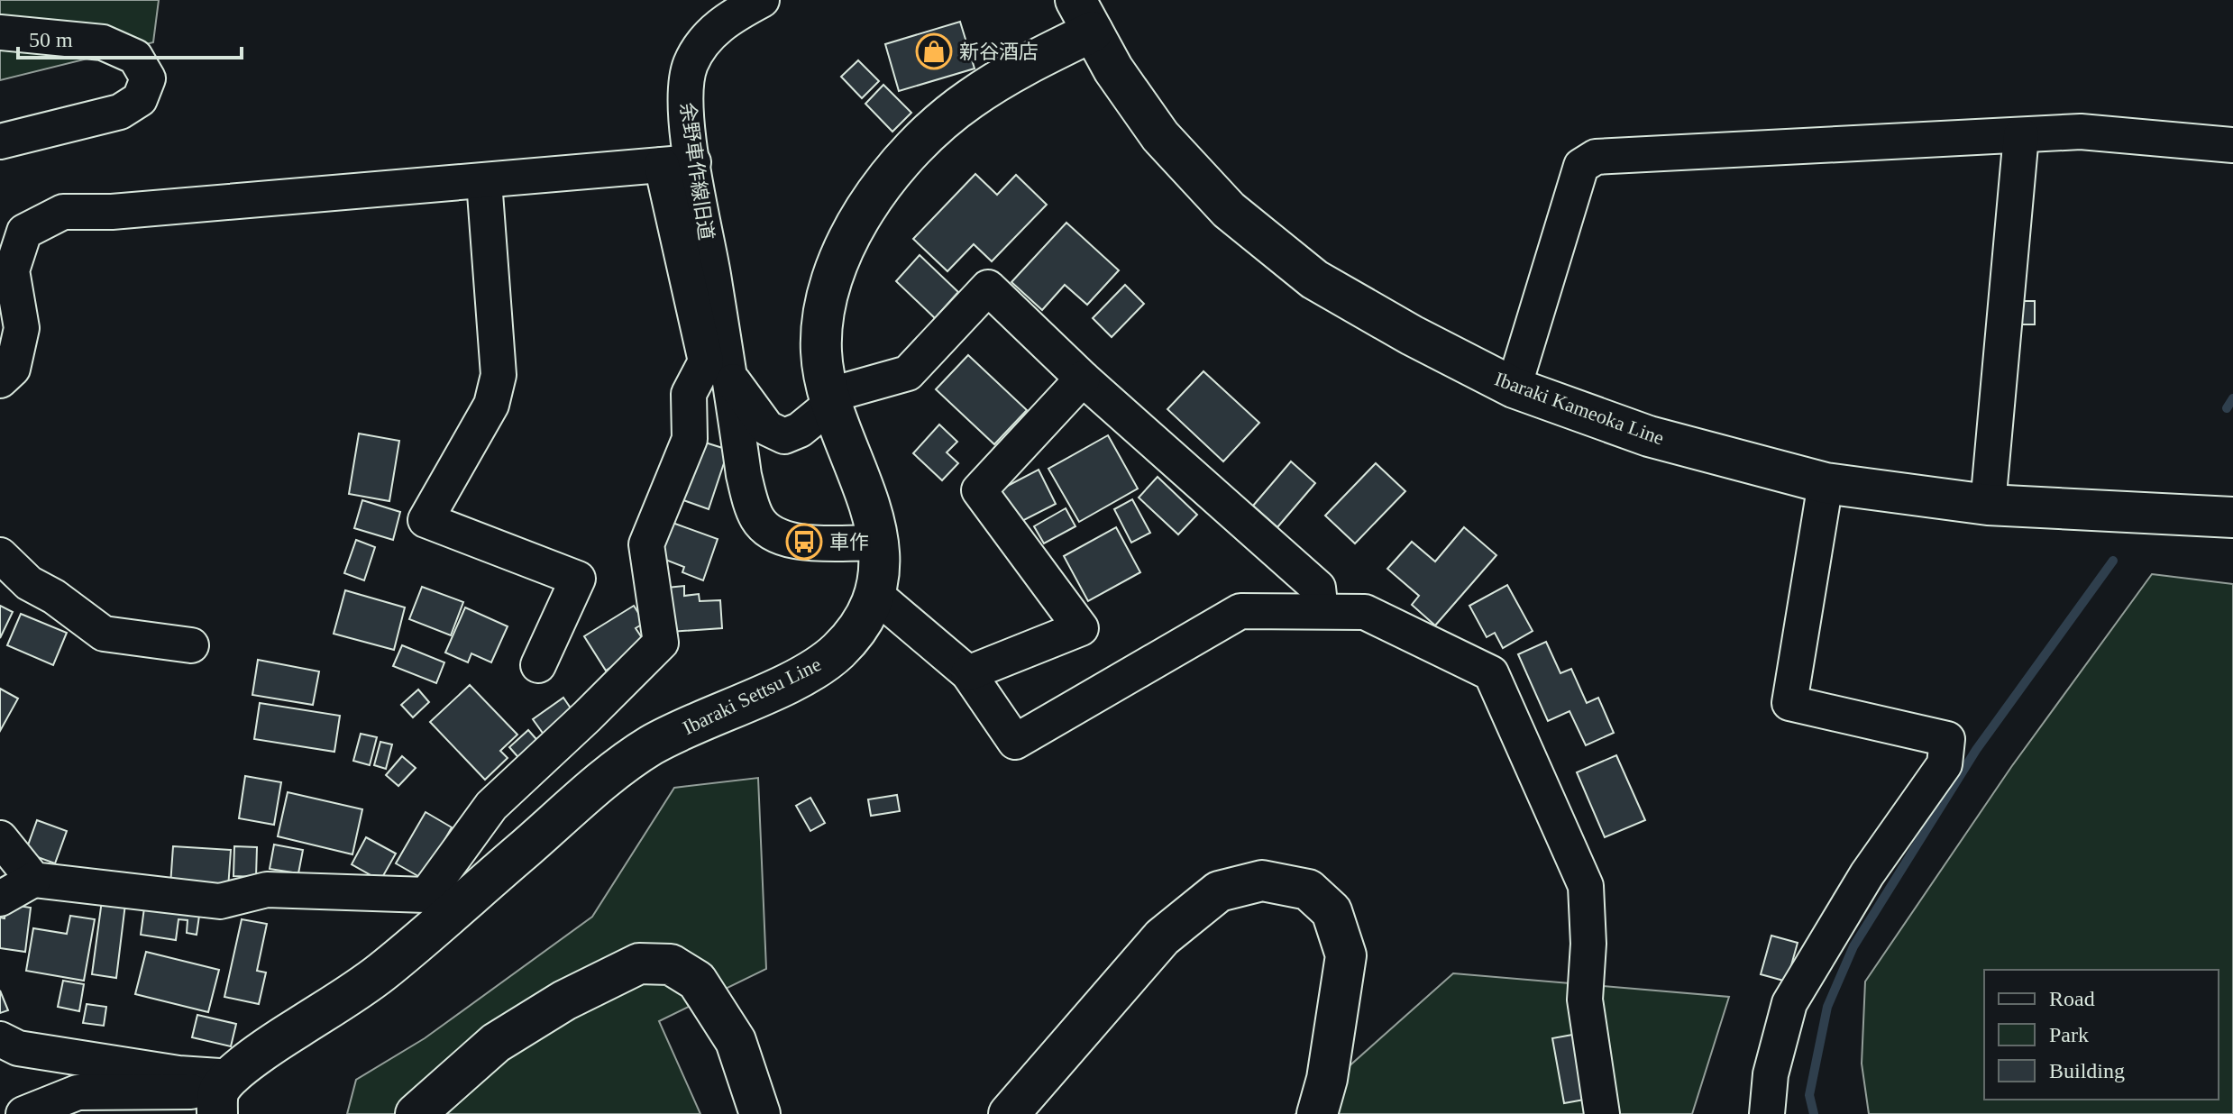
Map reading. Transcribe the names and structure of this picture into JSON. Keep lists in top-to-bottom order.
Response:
{
  "streets": {
    "main road": ["Ibaraki Kameoka Line", "Ibaraki Settsu Line"],
    "street": ["余野車作線旧道"]
  },
  "crossings": [
    ["余野車作線旧道", "Ibaraki Settsu Line"],
    ["Ibaraki Kameoka Line", "Ibaraki Settsu Line"]
  ],
  "places": {
    "shop": ["新谷酒店"],
    "bus stop": ["車作"]
  },
  "legend": ["Road", "Park", "Building"],
  "scale_bar": "50 m"
}
